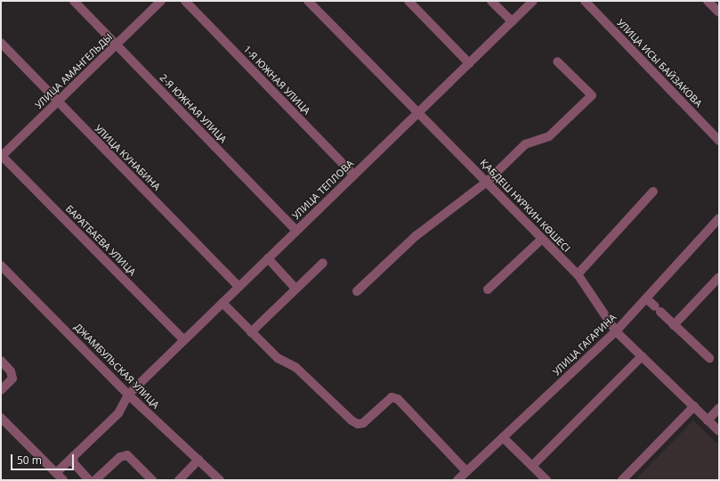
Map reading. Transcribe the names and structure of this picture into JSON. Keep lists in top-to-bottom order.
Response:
{
  "streets": {
    "street": [
      "УЛИЦА ИСЫ БАЙЗАКОВА",
      "УЛИЦА АМАНГЕЛЬДЫ",
      "1-Я ЮЖНАЯ УЛИЦА",
      "2-Я ЮЖНАЯ УЛИЦА",
      "УЛИЦА КУНАБИНА",
      "УЛИЦА ТЕПЛОВА",
      "ҚАБДЕШ НҰРКИН КӨШЕСІ",
      "БАРАТБАЕВА УЛИЦА",
      "УЛИЦА ГАГАРИНА",
      "ДЖАМБУЛЬСКАЯ УЛИЦА"
    ]
  },
  "crossings": [
    ["УЛИЦА АМАНГЕЛЬДЫ", "2-Я ЮЖНАЯ УЛИЦА"],
    ["УЛИЦА АМАНГЕЛЬДЫ", "УЛИЦА КУНАБИНА"],
    ["УЛИЦА АМАНГЕЛЬДЫ", "БАРАТБАЕВА УЛИЦА"],
    ["1-Я ЮЖНАЯ УЛИЦА", "УЛИЦА ТЕПЛОВА"],
    ["2-Я ЮЖНАЯ УЛИЦА", "УЛИЦА ТЕПЛОВА"],
    ["УЛИЦА КУНАБИНА", "УЛИЦА ТЕПЛОВА"],
    ["УЛИЦА ТЕПЛОВА", "ҚАБДЕШ НҰРКИН КӨШЕСІ"],
    ["УЛИЦА ТЕПЛОВА", "БАРАТБАЕВА УЛИЦА"],
    ["УЛИЦА ТЕПЛОВА", "ДЖАМБУЛЬСКАЯ УЛИЦА"],
    ["ҚАБДЕШ НҰРКИН КӨШЕСІ", "УЛИЦА ГАГАРИНА"]
  ],
  "scale_bar": "50 m"
}
